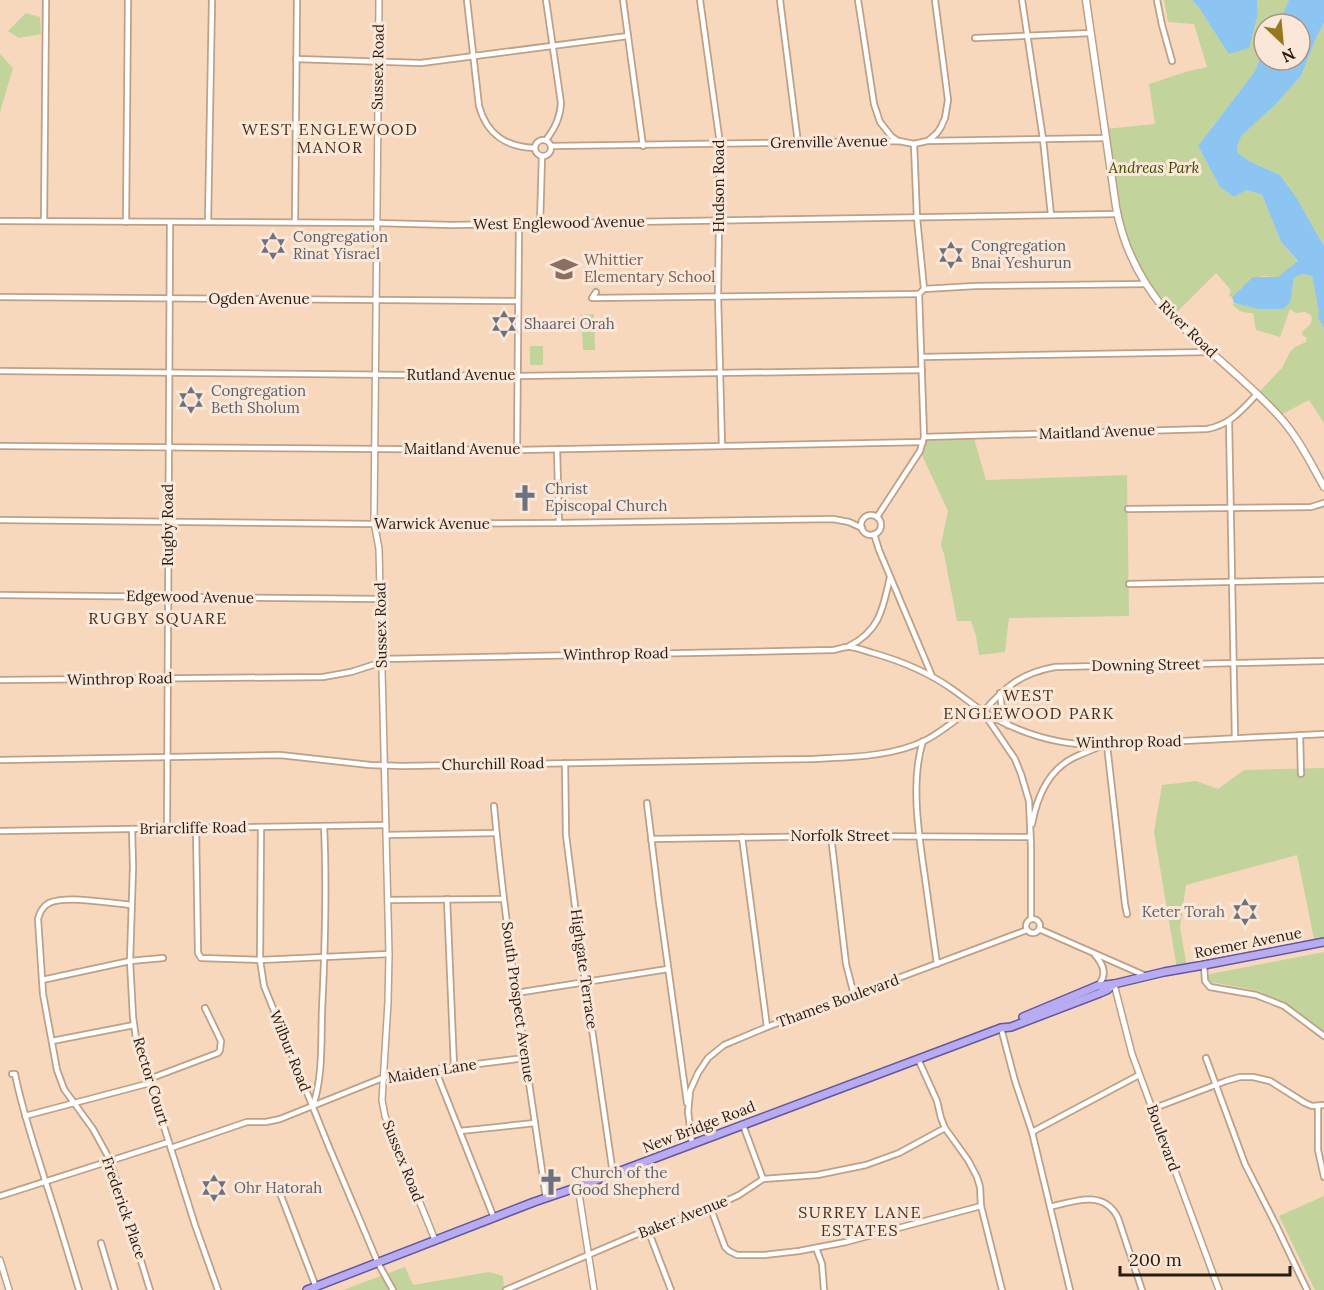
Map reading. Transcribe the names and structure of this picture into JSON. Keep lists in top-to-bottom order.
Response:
{
  "streets": {
    "main road": ["River Road", "Roemer Avenue", "New Bridge Road"],
    "street": [
      "Sussex Road",
      "Grenville Avenue",
      "Hudson Road",
      "West Englewood Avenue",
      "Ogden Avenue",
      "Rutland Avenue",
      "Maitland Avenue",
      "Warwick Avenue",
      "Rugby Road",
      "Edgewood Avenue",
      "Winthrop Road",
      "Downing Street",
      "Churchill Road",
      "Briarcliffe Road",
      "Norfolk Street",
      "Highgate Terrace",
      "Thames Boulevard",
      "South Prospect Avenue",
      "Wilbur Road",
      "Maiden Lane",
      "Rector Court",
      "Boulevard",
      "Frederick Place",
      "Baker Avenue"
    ]
  },
  "crossings": [
    ["Sussex Road", "West Englewood Avenue"],
    ["Sussex Road", "Ogden Avenue"],
    ["Sussex Road", "Rutland Avenue"],
    ["Sussex Road", "Maitland Avenue"],
    ["Sussex Road", "Warwick Avenue"],
    ["Sussex Road", "Edgewood Avenue"],
    ["Sussex Road", "Winthrop Road"],
    ["Sussex Road", "Churchill Road"],
    ["Sussex Road", "Briarcliffe Road"],
    ["Sussex Road", "Maiden Lane"],
    ["Sussex Road", "New Bridge Road"],
    ["Grenville Avenue", "Hudson Road"],
    ["Grenville Avenue", "River Road"],
    ["Hudson Road", "West Englewood Avenue"],
    ["Hudson Road", "Rutland Avenue"],
    ["Hudson Road", "Maitland Avenue"],
    ["West Englewood Avenue", "River Road"],
    ["West Englewood Avenue", "Rugby Road"],
    ["Ogden Avenue", "Rugby Road"],
    ["River Road", "Maitland Avenue"],
    ["Rutland Avenue", "Rugby Road"],
    ["Maitland Avenue", "Rugby Road"],
    ["Warwick Avenue", "Rugby Road"],
    ["Rugby Road", "Edgewood Avenue"],
    ["Rugby Road", "Winthrop Road"],
    ["Rugby Road", "Churchill Road"],
    ["Rugby Road", "Briarcliffe Road"],
    ["Winthrop Road", "Downing Street"],
    ["Winthrop Road", "Churchill Road"],
    ["Churchill Road", "Highgate Terrace"],
    ["Briarcliffe Road", "Wilbur Road"],
    ["Briarcliffe Road", "Rector Court"],
    ["Roemer Avenue", "New Bridge Road"],
    ["Highgate Terrace", "New Bridge Road"],
    ["South Prospect Avenue", "Maiden Lane"],
    ["South Prospect Avenue", "New Bridge Road"],
    ["Wilbur Road", "Maiden Lane"],
    ["Wilbur Road", "New Bridge Road"],
    ["Maiden Lane", "Rector Court"],
    ["Rector Court", "Frederick Place"],
    ["New Bridge Road", "Boulevard"]
  ],
  "districts": [
    "WEST ENGLEWOOD MANOR",
    "RUGBY SQUARE",
    "WEST ENGLEWOOD PARK",
    "SURREY LANE ESTATES"
  ],
  "parks": ["Andreas Park"],
  "places": {
    "synagogue": [
      "Congregation Rinat Yisrael",
      "Congregation Bnai Yeshurun",
      "Shaarei Orah",
      "Congregation Beth Sholum",
      "Keter Torah",
      "Ohr Hatorah"
    ],
    "school or university": ["Whittier Elementary School"],
    "church": ["Christ Episcopal Church", "Church of the Good Shepherd"]
  },
  "scale_bar": "200 m",
  "north": "bottom right"
}
